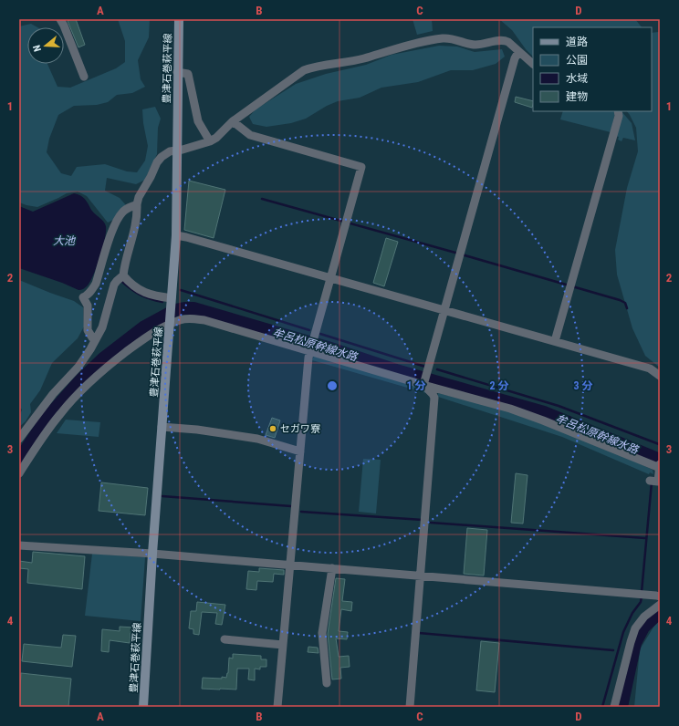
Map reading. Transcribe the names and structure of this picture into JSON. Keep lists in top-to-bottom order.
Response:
{
  "streets": {
    "main road": ["豊津石巻萩平線"]
  },
  "water": ["大池", "牟呂松原幹線水路"],
  "places": ["セガワ寮"],
  "legend": [
    "道路",
    "公園",
    "水域",
    "建物"
  ],
  "north": "left",
  "grid": {
    "columns": [
      "A",
      "B",
      "C",
      "D"
    ],
    "rows": [
      "1",
      "2",
      "3",
      "4"
    ]
  },
  "rings": ["1 分", "2 分", "3 分"]
}
